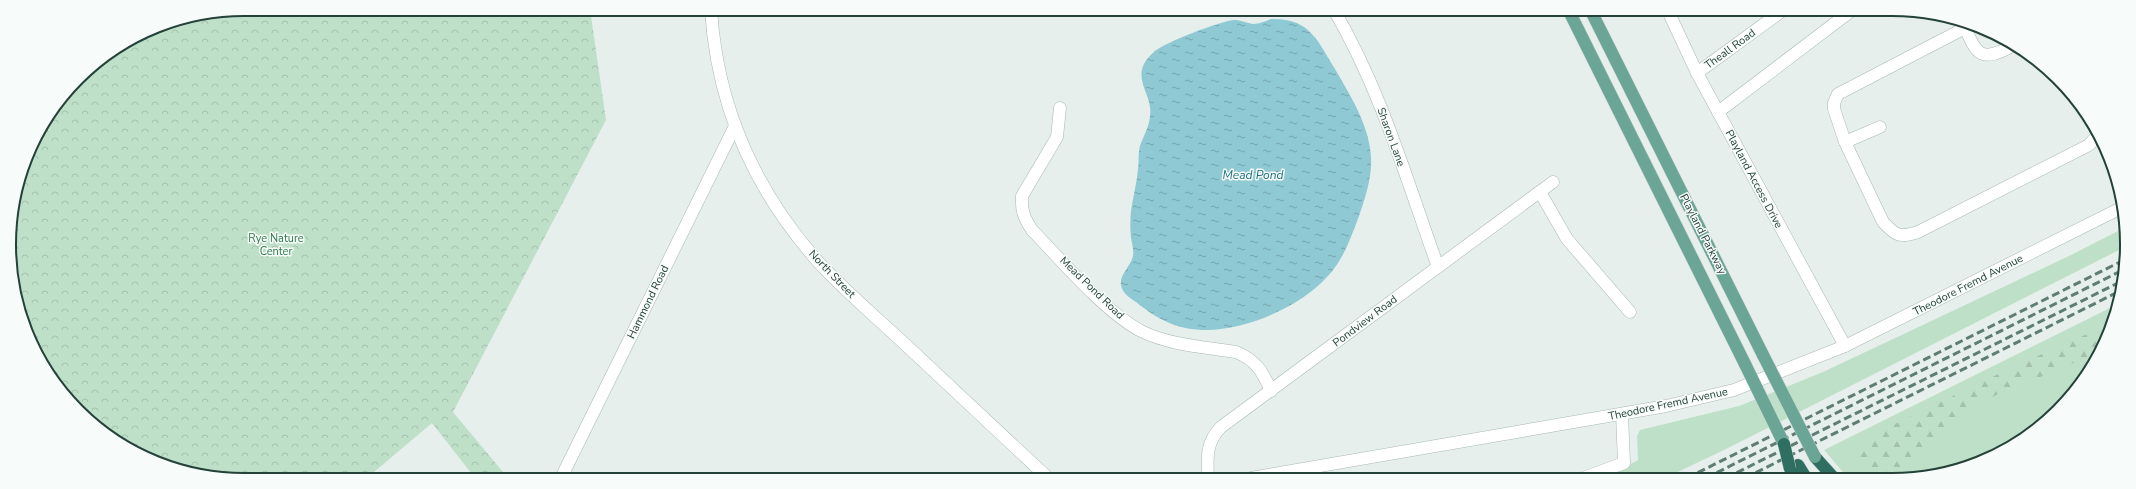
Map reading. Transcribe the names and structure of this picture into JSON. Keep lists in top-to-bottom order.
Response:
{
  "streets": {
    "main road": ["Playland Parkway"],
    "street": [
      "Theall Road",
      "Sharon Lane",
      "Playland Access Drive",
      "North Street",
      "Theodore Fremd Avenue",
      "Mead Pond Road",
      "Hammond Road",
      "Pondview Road"
    ]
  },
  "crossings": [
    ["Theall Road", "Playland Access Drive"],
    ["Sharon Lane", "Pondview Road"],
    ["Playland Access Drive", "Theodore Fremd Avenue"],
    ["North Street", "Hammond Road"],
    ["Mead Pond Road", "Pondview Road"]
  ],
  "water": ["Mead Pond"],
  "parks": ["Rye Nature Center"]
}
